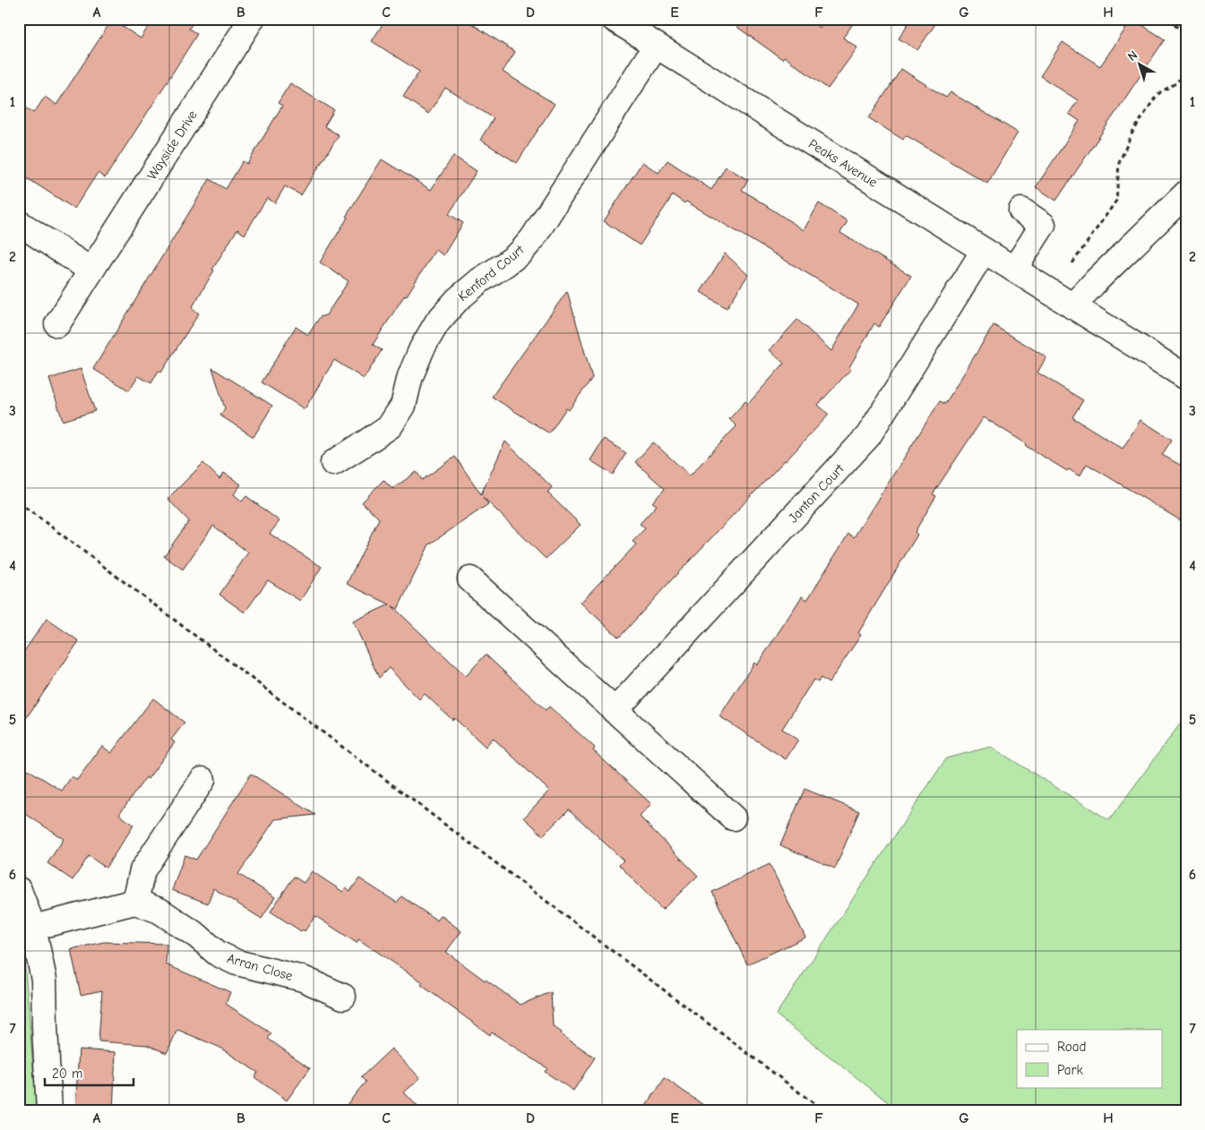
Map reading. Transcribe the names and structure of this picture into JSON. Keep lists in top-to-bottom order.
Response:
{
  "streets": {
    "street": [
      "Wayside Drive",
      "Peaks Avenue",
      "Kenford Court",
      "Janton Court",
      "Arran Close"
    ]
  },
  "crossings": [
    ["Peaks Avenue", "Kenford Court"],
    ["Peaks Avenue", "Janton Court"]
  ],
  "legend": ["Road", "Park"],
  "scale_bar": "20 m",
  "north": "top left",
  "grid": {
    "columns": [
      "A",
      "B",
      "C",
      "D",
      "E",
      "F",
      "G",
      "H"
    ],
    "rows": [
      "1",
      "2",
      "3",
      "4",
      "5",
      "6",
      "7"
    ]
  }
}
